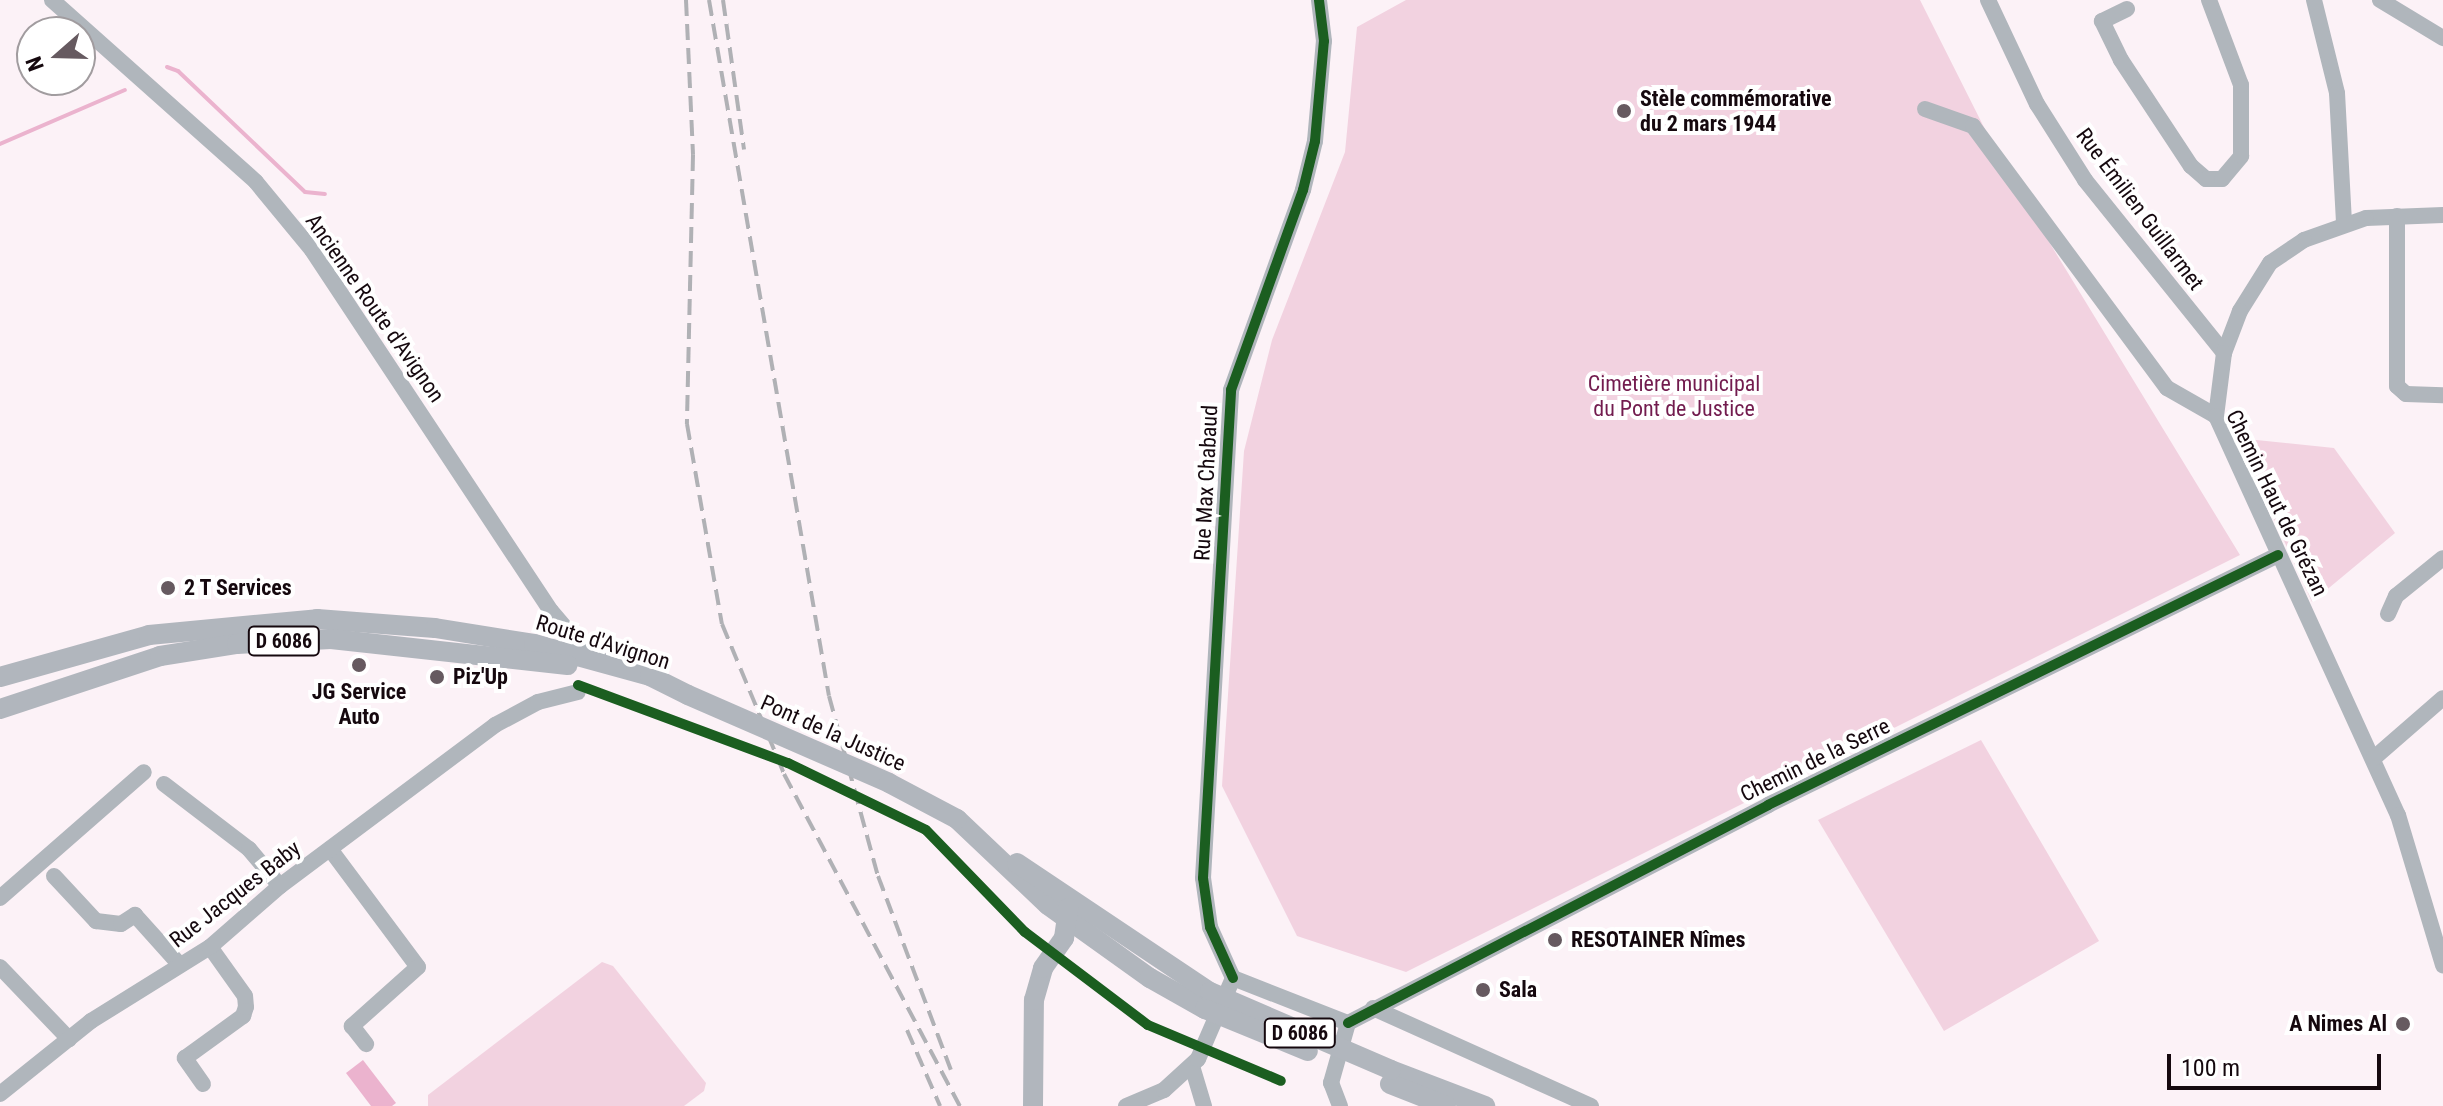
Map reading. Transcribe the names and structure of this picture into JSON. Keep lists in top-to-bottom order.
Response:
{
  "streets": {
    "main road": ["D 6086", "Route d'Avignon", "Pont de la Justice"],
    "street": [
      "Rue Émilien Guillarmet",
      "Ancienne Route d'Avignon",
      "Rue Max Chabaud",
      "Chemin Haut de Grézan",
      "Chemin de la Serre",
      "Rue Jacques Baby"
    ]
  },
  "crossings": [
    ["Ancienne Route d'Avignon", "Route d'Avignon"],
    ["Chemin Haut de Grézan", "Chemin de la Serre"],
    ["D 6086", "Pont de la Justice"],
    ["Route d'Avignon", "Pont de la Justice"]
  ],
  "parks": ["Cimetière municipal du Pont de Justice"],
  "places": [
    "Stèle commémorative du 2 mars 1944",
    "2 T Services",
    "JG Service Auto",
    "Piz'Up",
    "RESOTAINER Nîmes",
    "Sala",
    "A Nimes Al"
  ],
  "scale_bar": "100 m",
  "north": "left"
}
